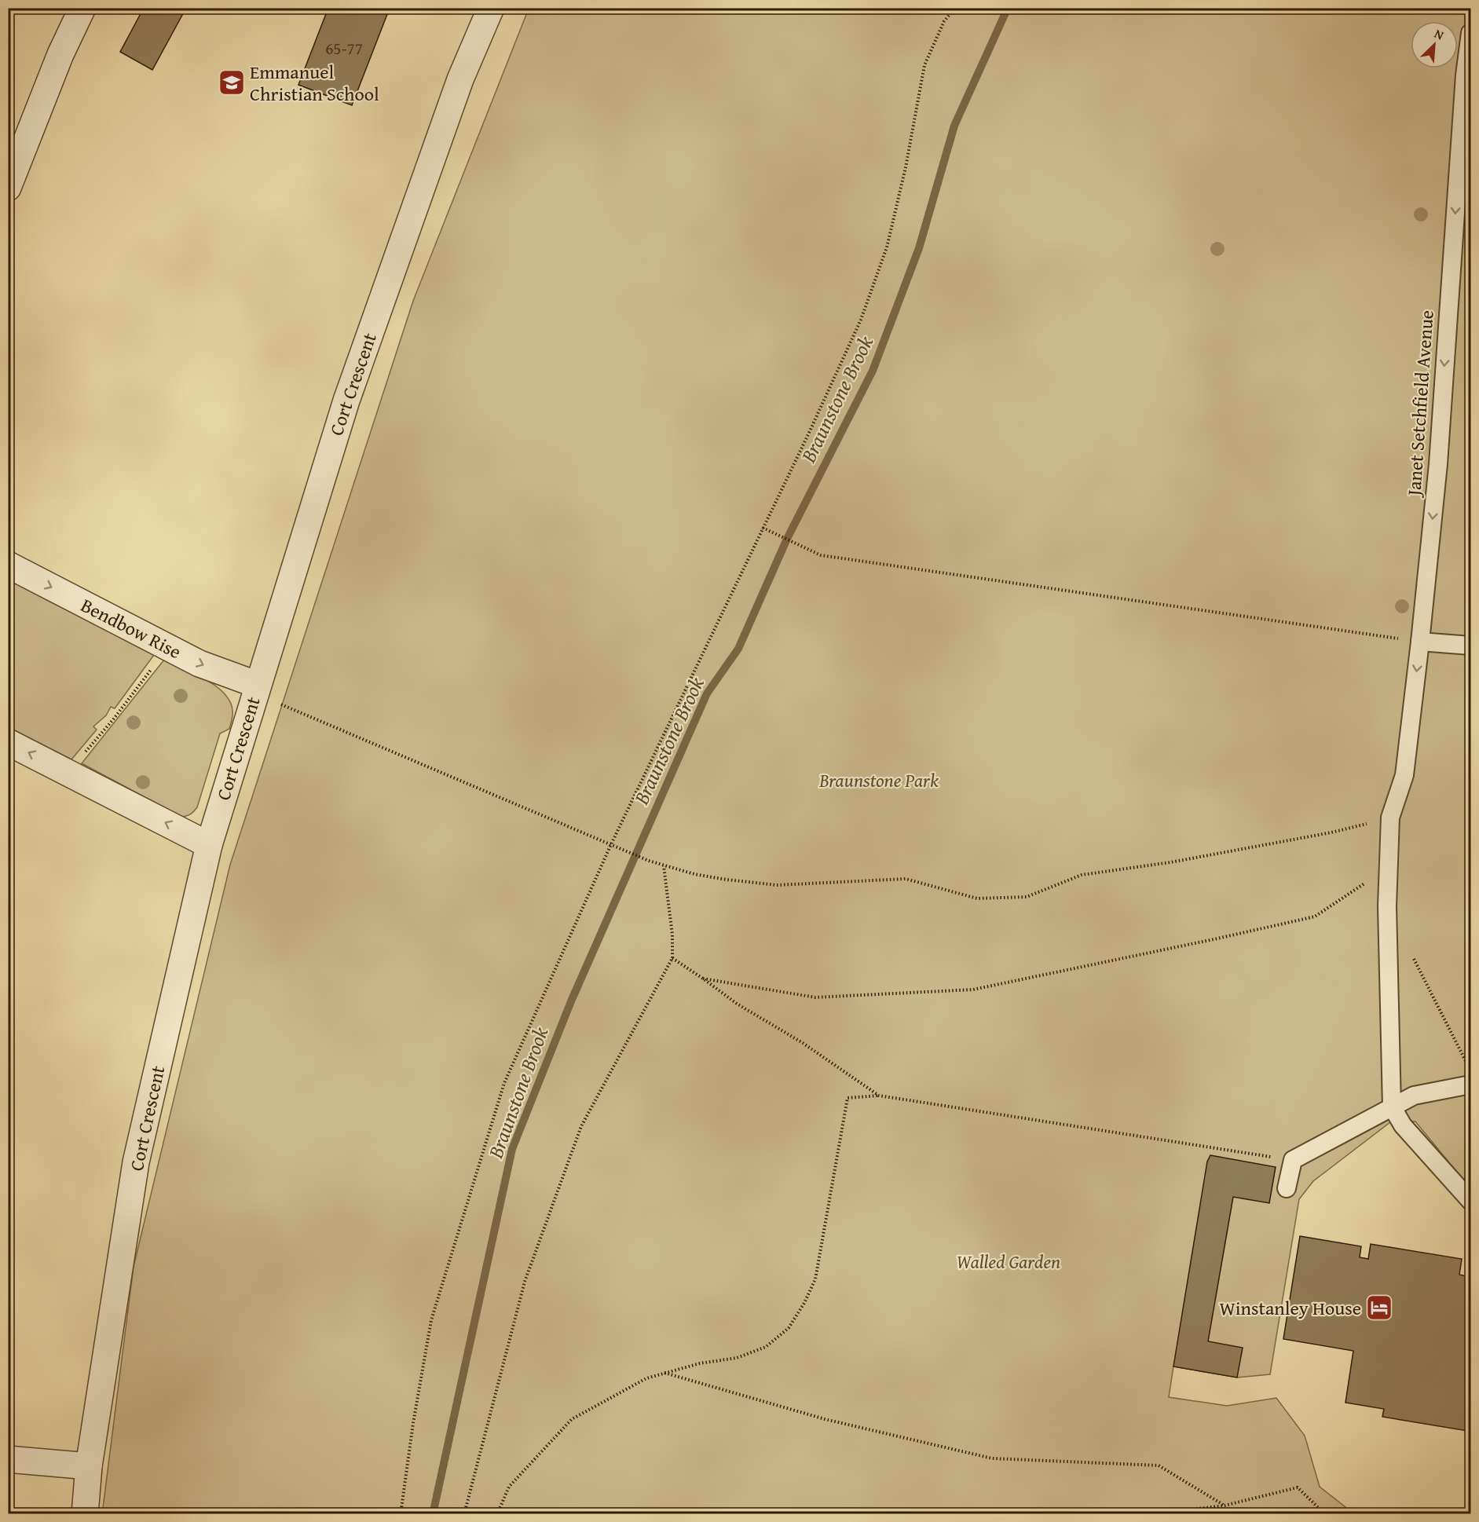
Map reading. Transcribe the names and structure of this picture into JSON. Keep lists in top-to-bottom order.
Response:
{
  "streets": {
    "street": ["Cort Crescent", "Bendbow Rise"],
    "lane": ["Janet Setchfield Avenue"]
  },
  "crossings": [
    ["Cort Crescent", "Bendbow Rise"]
  ],
  "one_way": ["Janet Setchfield Avenue"],
  "water": ["Braunstone Brook"],
  "parks": ["Braunstone Park", "Walled Garden"],
  "places": {
    "school or university": ["Emmanuel Christian School"],
    "hotel": ["Winstanley House"]
  },
  "house_numbers": ["65-77"],
  "north": "top right"
}
